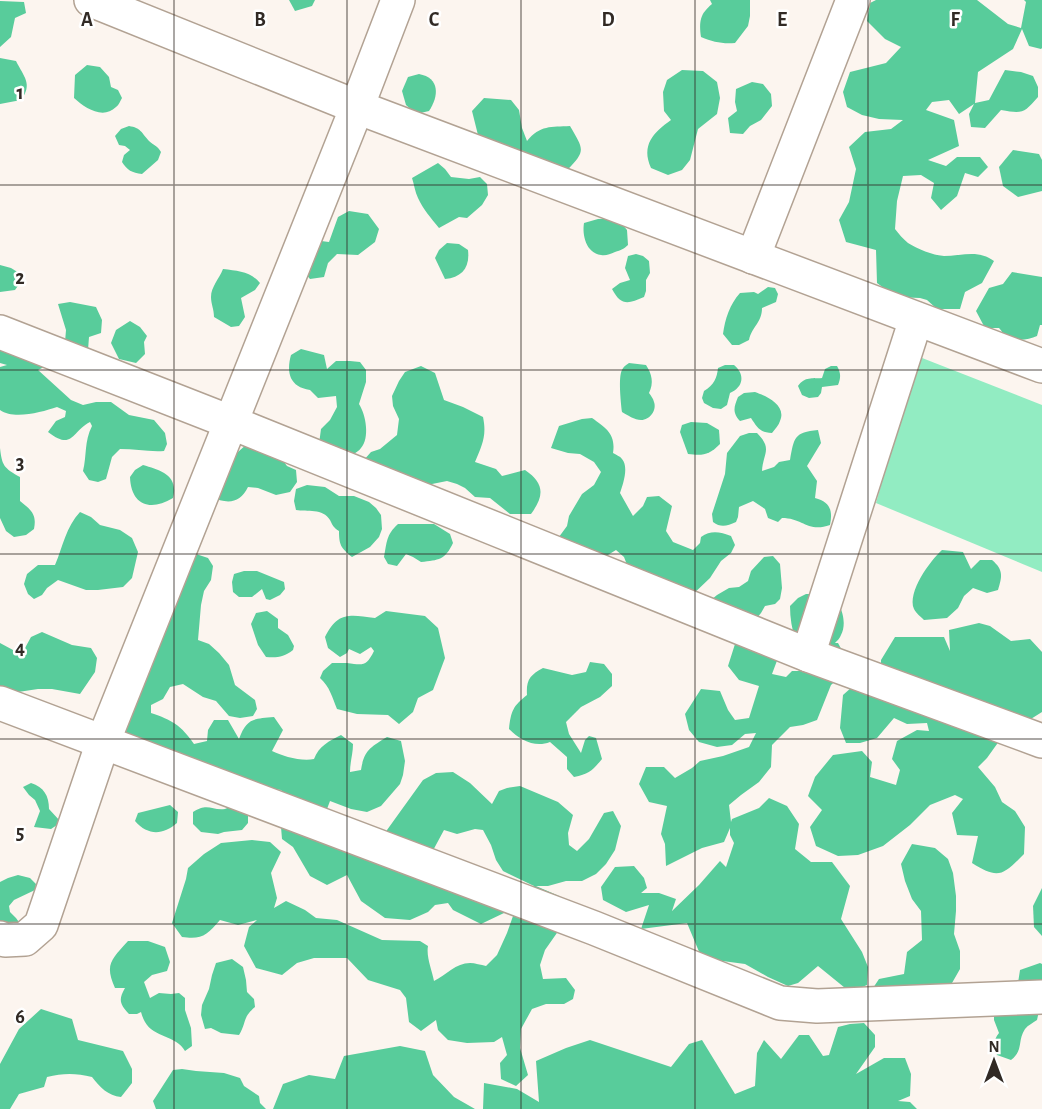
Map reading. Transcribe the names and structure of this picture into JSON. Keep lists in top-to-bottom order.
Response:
{
  "north": "top",
  "grid": {
    "columns": [
      "A",
      "B",
      "C",
      "D",
      "E",
      "F"
    ],
    "rows": [
      "1",
      "2",
      "3",
      "4",
      "5",
      "6"
    ]
  }
}
